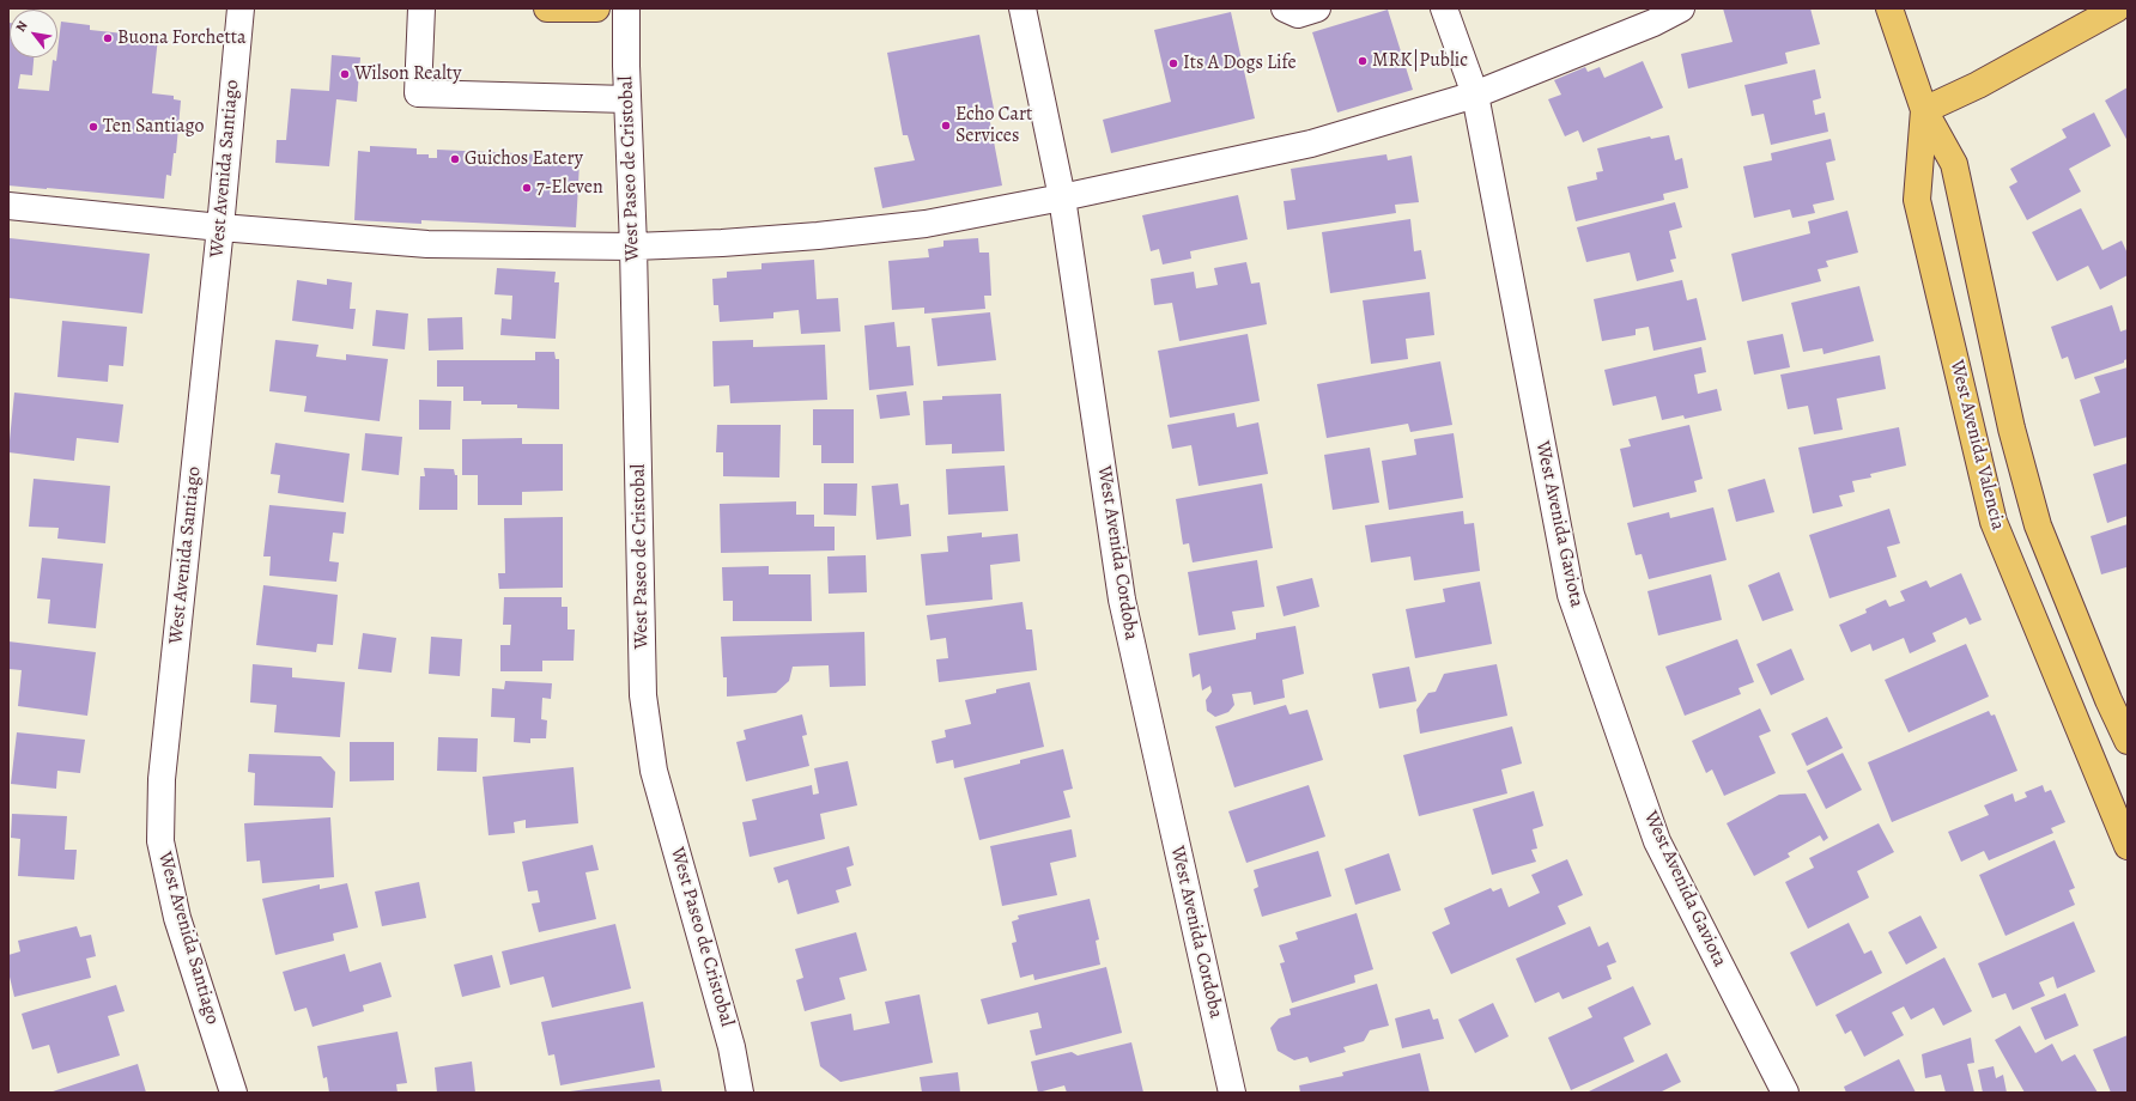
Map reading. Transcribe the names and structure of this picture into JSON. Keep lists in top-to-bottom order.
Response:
{
  "streets": {
    "main road": ["West Avenida Valencia"],
    "street": [
      "West Avenida Santiago",
      "West Paseo de Cristobal",
      "West Avenida Gaviota",
      "West Avenida Cordoba"
    ]
  },
  "places": [
    "Buona Forchetta",
    "MRK|Public",
    "Its A Dogs Life",
    "Wilson Realty",
    "Echo Cart Services",
    "Ten Santiago",
    "Guichos Eatery",
    "7-Eleven"
  ],
  "north": "top left"
}
